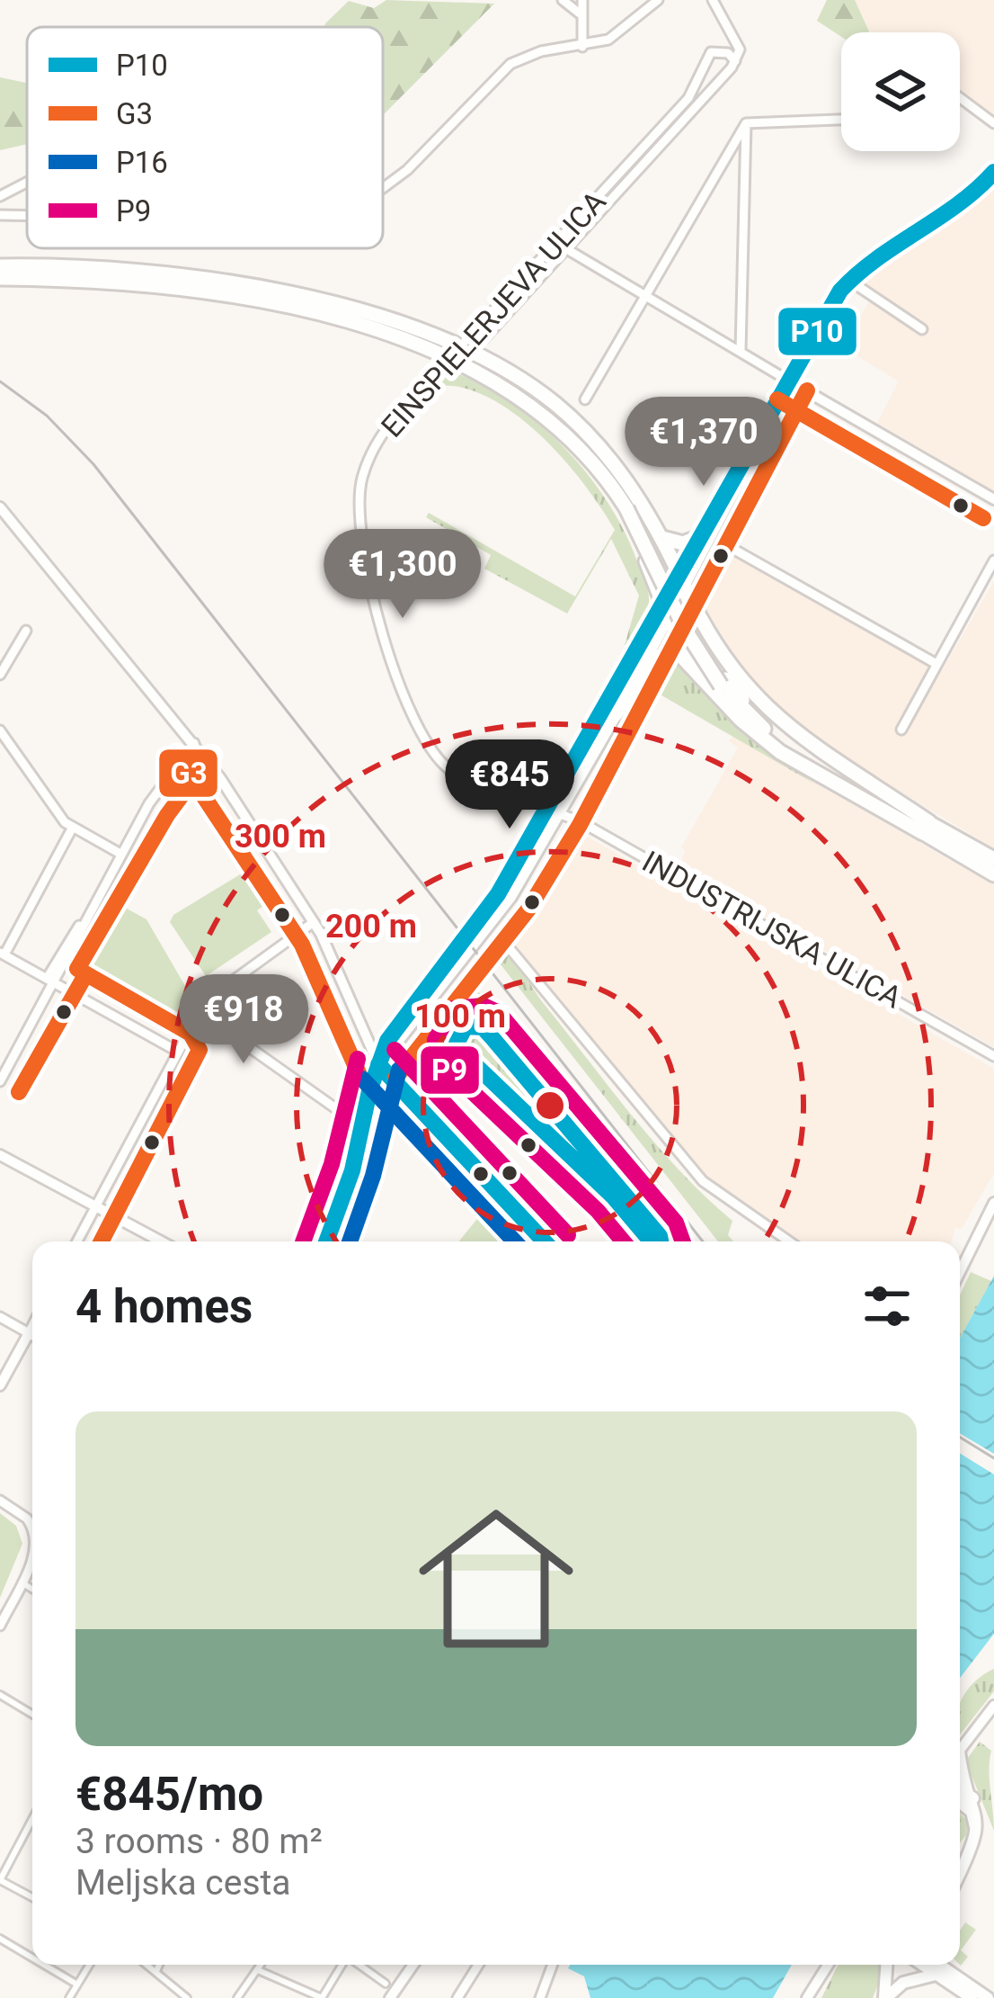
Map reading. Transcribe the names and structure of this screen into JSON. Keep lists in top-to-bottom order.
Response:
{
  "streets": {
    "street": ["EINSPIELERJEVA ULICA", "INDUSTRIJSKA ULICA"]
  },
  "crossings": [
    ["EINSPIELERJEVA ULICA", "INDUSTRIJSKA ULICA"]
  ],
  "lines": [
    "transit line P10",
    "transit line G3",
    "transit line P9",
    "transit line P16"
  ],
  "legend": [
    "P10",
    "G3",
    "P16",
    "P9"
  ],
  "page": {
    "price": [
      "€1,370",
      "€1,300",
      "€845",
      "€918"
    ],
    "heading": "4 homes",
    "list": [
      {
        "name": "€845/mo",
        "note": "3 rooms · 80 m² · Meljska cesta"
      }
    ]
  },
  "rings": ["300 m", "200 m", "100 m"]
}
